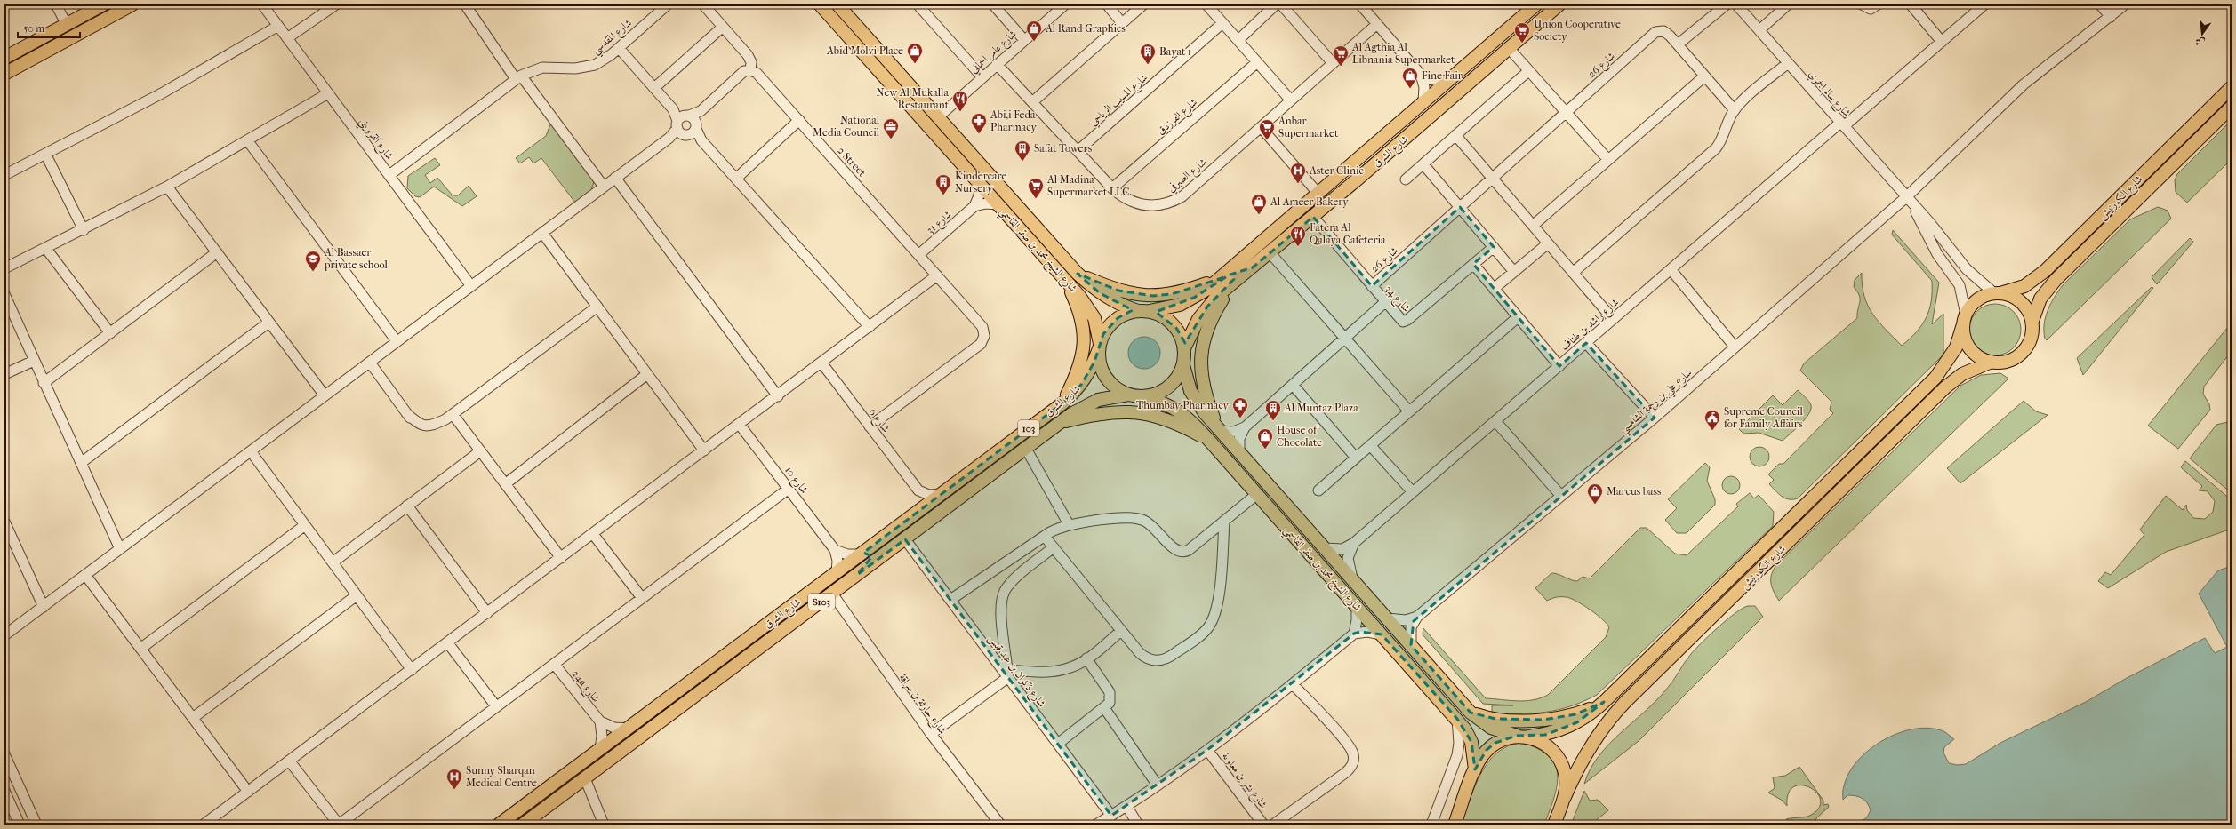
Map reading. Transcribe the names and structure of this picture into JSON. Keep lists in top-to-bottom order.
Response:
{
  "streets": {
    "main road": [
      "شارع الشرق",
      "شارع الكورنيش",
      "شارع الشيخ محمد بن صقر القاسمي",
      "103",
      "S103"
    ],
    "street": [
      "شارع المقدسي",
      "شارع عامر الحماني",
      "شارع 26",
      "شارع سالم الجمري",
      "شارع المسيب الرياحي",
      "شارع الفرزدق",
      "شارع القزويني",
      "2 Street",
      "شارع الصيرفي",
      "شارع 31",
      "شارع 34",
      "شارع راشد بن طناف",
      "شارع علي بن رحمة الشامسي",
      "شارع 6",
      "شارع 10",
      "شارع ذكوان بن عبد قيس",
      "24a شارع",
      "شارع حارثة بن سراقة",
      "شارع بشر بن معاوية"
    ]
  },
  "crossings": [
    ["شارع المقدسي", "شارع القزويني"],
    ["شارع عامر الحماني", "شارع الصيرفي"],
    ["شارع عامر الحماني", "شارع الشيخ محمد بن صقر القاسمي"],
    ["شارع 26", "شارع 34"],
    ["شارع سالم الجمري", "شارع الكورنيش"],
    ["شارع سالم الجمري", "شارع راشد بن طناف"],
    ["شارع سالم الجمري", "شارع علي بن رحمة الشامسي"],
    ["شارع المسيب الرياحي", "شارع الصيرفي"],
    ["شارع الفرزدق", "شارع الصيرفي"],
    ["شارع الشرق", "شارع الشيخ محمد بن صقر القاسمي"],
    ["شارع الشرق", "شارع 34"],
    ["شارع الشرق", "شارع 10"],
    ["شارع الشرق", "شارع ذكوان بن عبد قيس"],
    ["شارع الشرق", "شارع حارثة بن سراقة"],
    ["2 Street", "شارع 31"],
    ["2 Street", "شارع 6"],
    ["شارع الكورنيش", "شارع الشيخ محمد بن صقر القاسمي"],
    ["شارع الشيخ محمد بن صقر القاسمي", "شارع راشد بن طناف"],
    ["شارع الشيخ محمد بن صقر القاسمي", "شارع علي بن رحمة الشامسي"]
  ],
  "places": {
    "shop": [
      "Al Rand Graphics",
      "Abid Molvi Place",
      "Fine Fair",
      "Al Ameer Bakery",
      "House of Chocolate",
      "Marcus bass"
    ],
    "supermarket": [
      "Union Cooperative Society",
      "Al Agthia Al Libnania Supermarket",
      "Anbar Supermarket",
      "Al Madina Supermarket LLC"
    ],
    "building": [
      "Bayat 1",
      "Safat Towers",
      "Kindercare Nursery",
      "Al Muntaz Plaza"
    ],
    "restaurant": ["New Al Mukalla Restaurant", "Fatera Al Qalaya Cafeteria"],
    "pharmacy": ["Abi,i Feda Pharmacy", "Thumbay Pharmacy"],
    "office": ["National Media Council"],
    "hospital": ["Aster Clinic", "Sunny Sharqan Medical Centre"],
    "school or university": ["Al Bassaer private school"],
    "public building": ["Supreme Council for Family Affairs"]
  },
  "scale_bar": "50 m",
  "north": "bottom"
}
